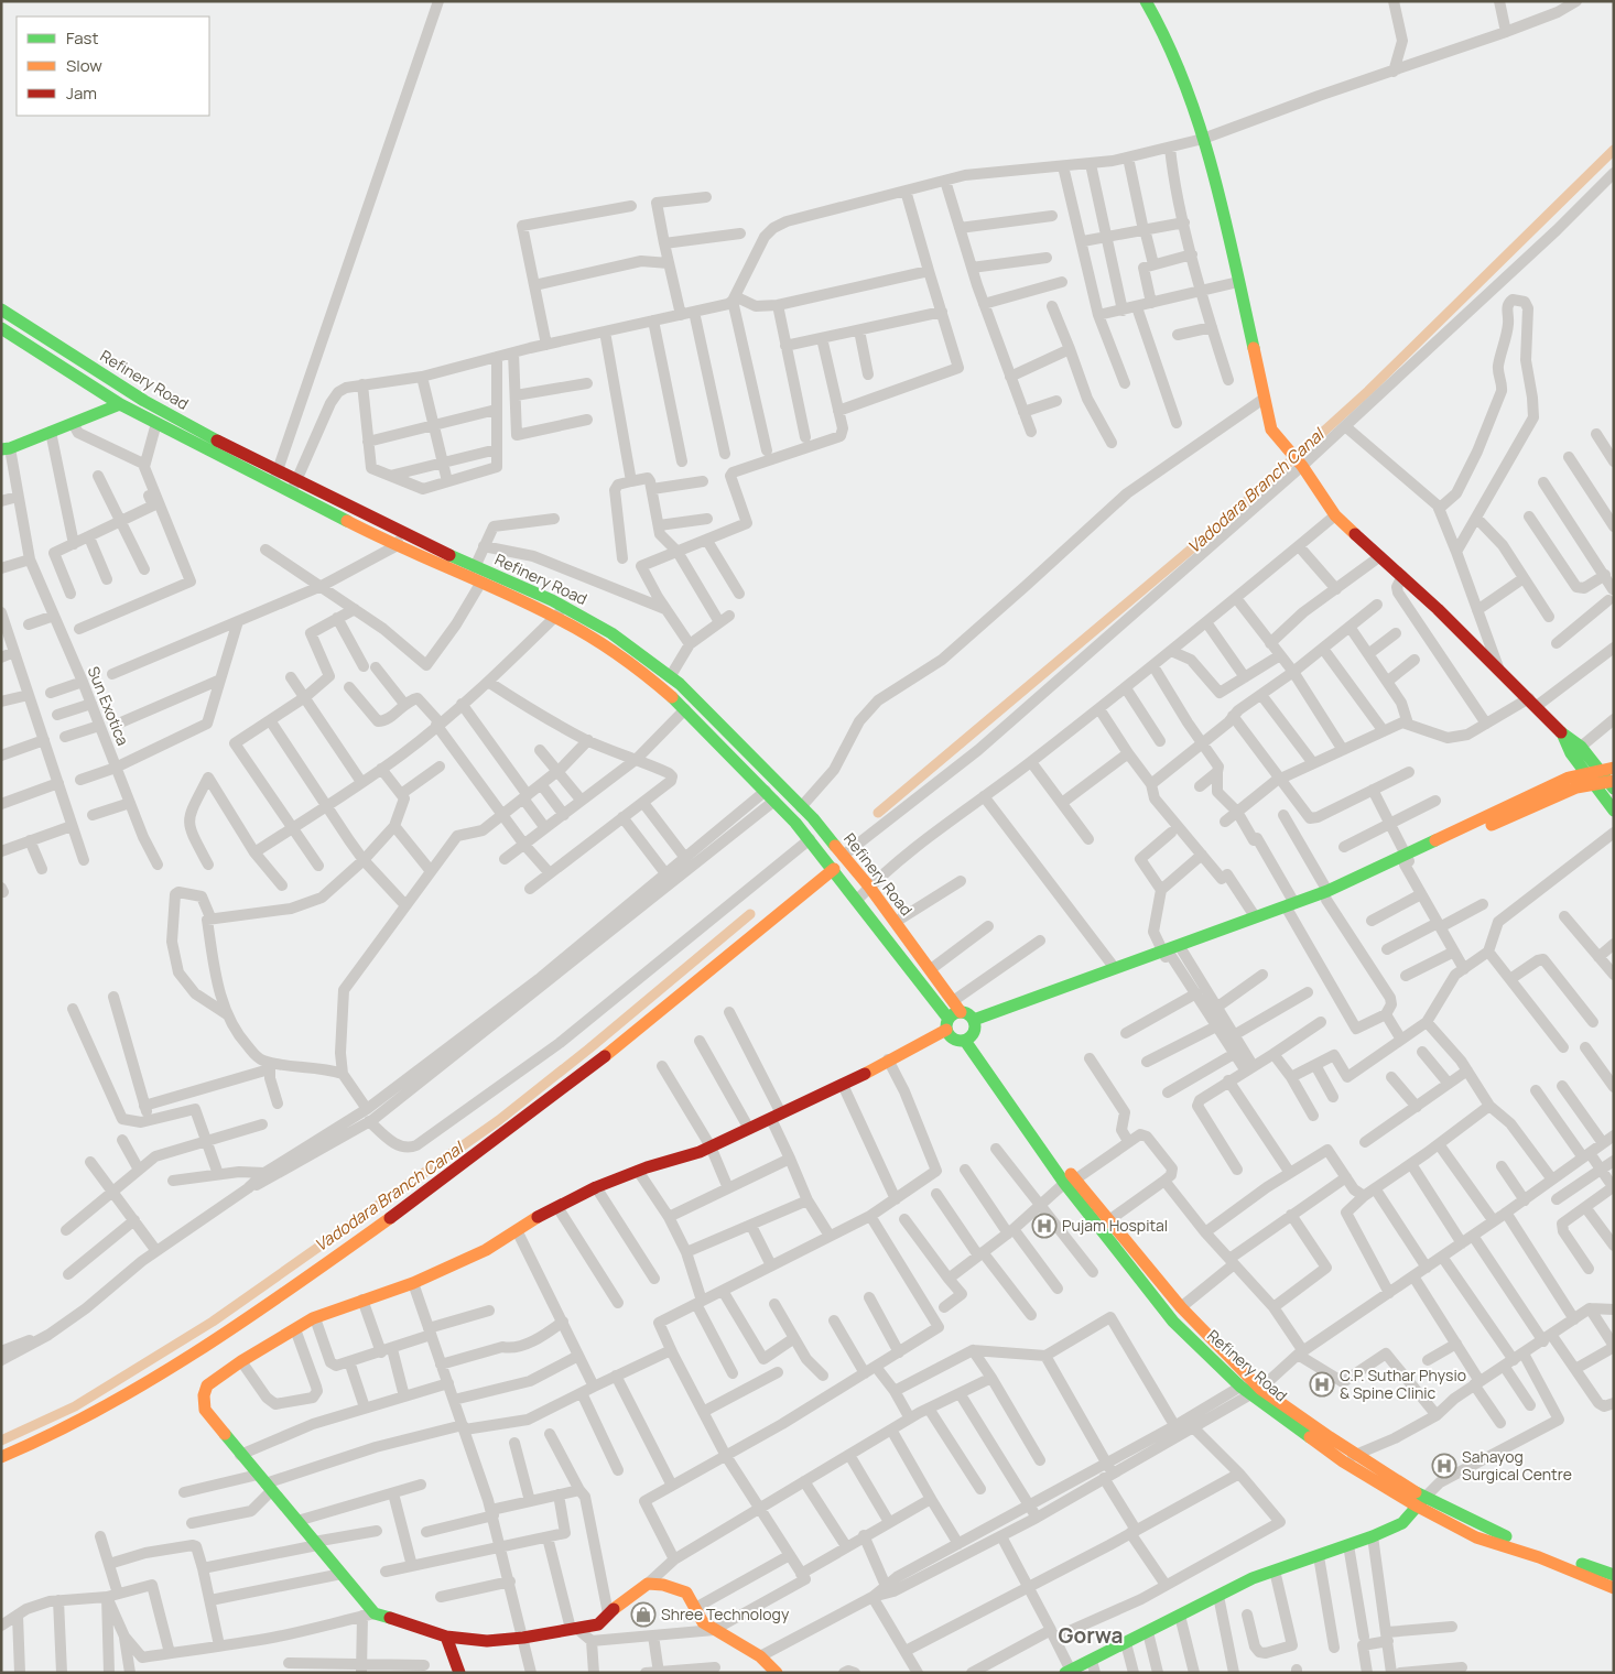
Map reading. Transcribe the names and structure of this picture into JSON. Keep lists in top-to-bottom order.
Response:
{
  "streets": {
    "street": ["Refinery Road", "Sun Exotica"]
  },
  "districts": ["Gorwa"],
  "water": ["Vadodara Branch Canal"],
  "places": {
    "hospital": ["Pujam Hospital", "C.P. Suthar Physio & Spine Clinic", "Sahayog Surgical Centre"],
    "shop": ["Shree Technology"]
  },
  "legend": ["Fast", "Slow", "Jam"]
}
